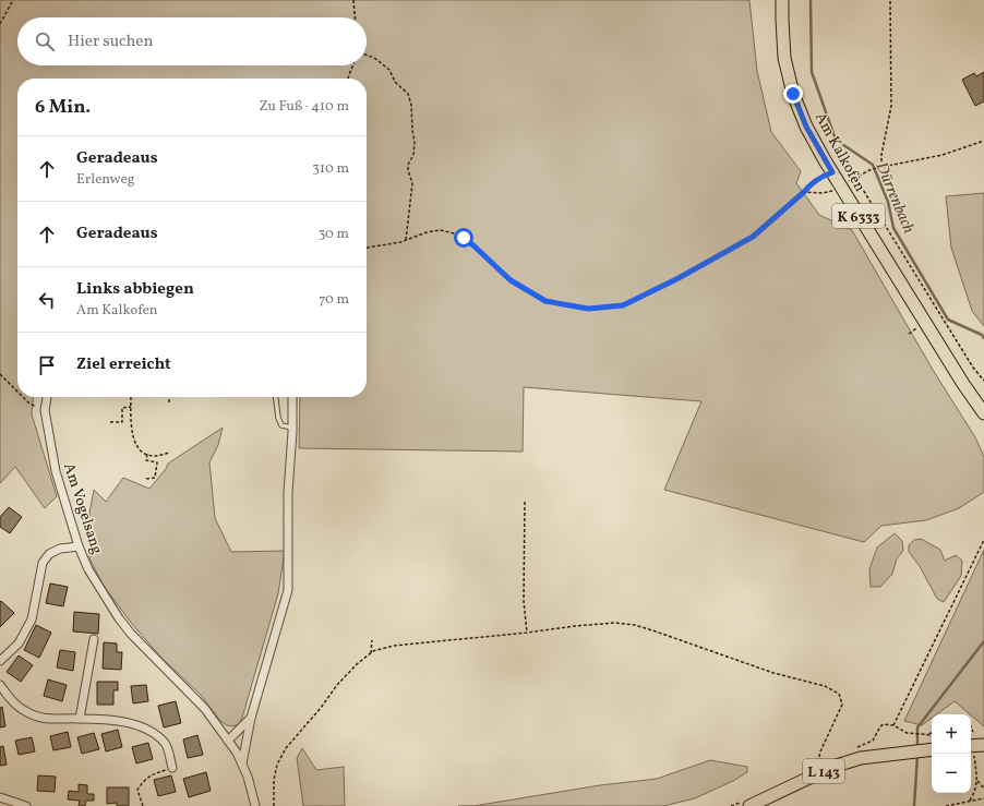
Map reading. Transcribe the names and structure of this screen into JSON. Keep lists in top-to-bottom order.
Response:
{
  "streets": {
    "main road": ["Am Kalkofen", "K 6333", "L 143"],
    "street": ["Am Vogelsang"]
  },
  "water": ["Dürrenbach"],
  "page": {
    "search": "Hier suchen",
    "heading": ["6 Min.", "Zu Fuß · 410 m"],
    "list": [
      ["Geradeaus", "Erlenweg", "310 m"],
      ["Geradeaus", "30 m"],
      ["Links abbiegen", "Am Kalkofen", "70 m"],
      "Ziel erreicht"
    ],
    "map_buttons": ["+", "−"]
  }
}
